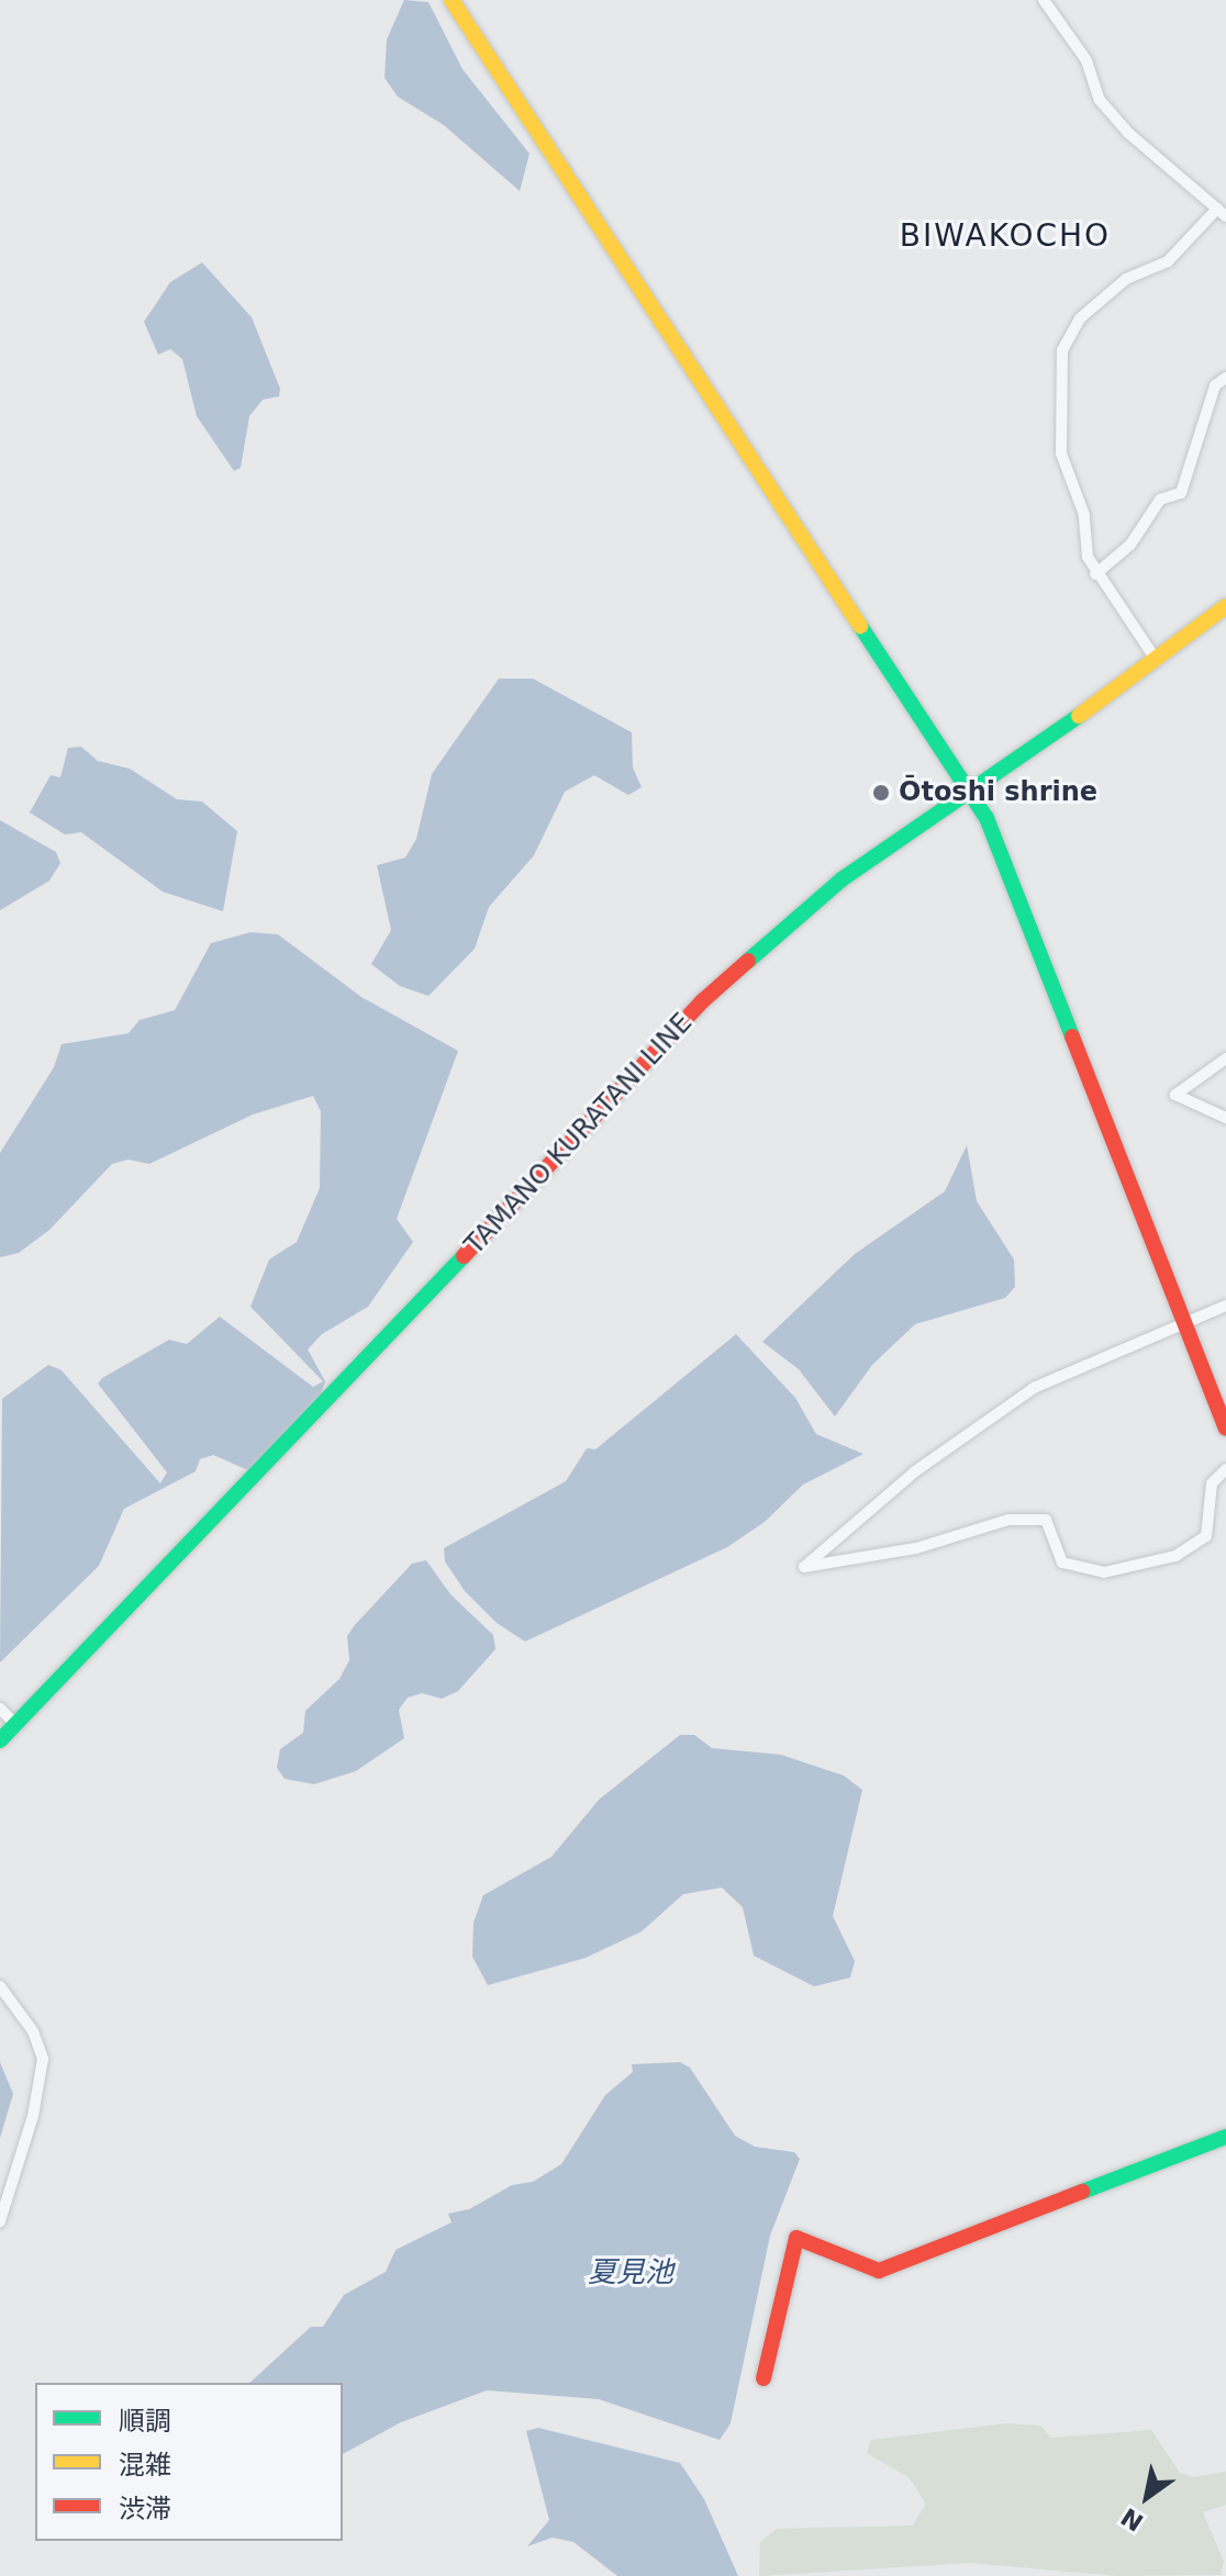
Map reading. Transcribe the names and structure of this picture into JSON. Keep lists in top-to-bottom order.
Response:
{
  "streets": {
    "street": ["TAMANO KURATANI LINE"]
  },
  "districts": ["BIWAKOCHO"],
  "water": ["夏見池"],
  "places": ["Ōtoshi shrine"],
  "legend": ["順調", "混雑", "渋滞"],
  "north": "bottom left"
}
